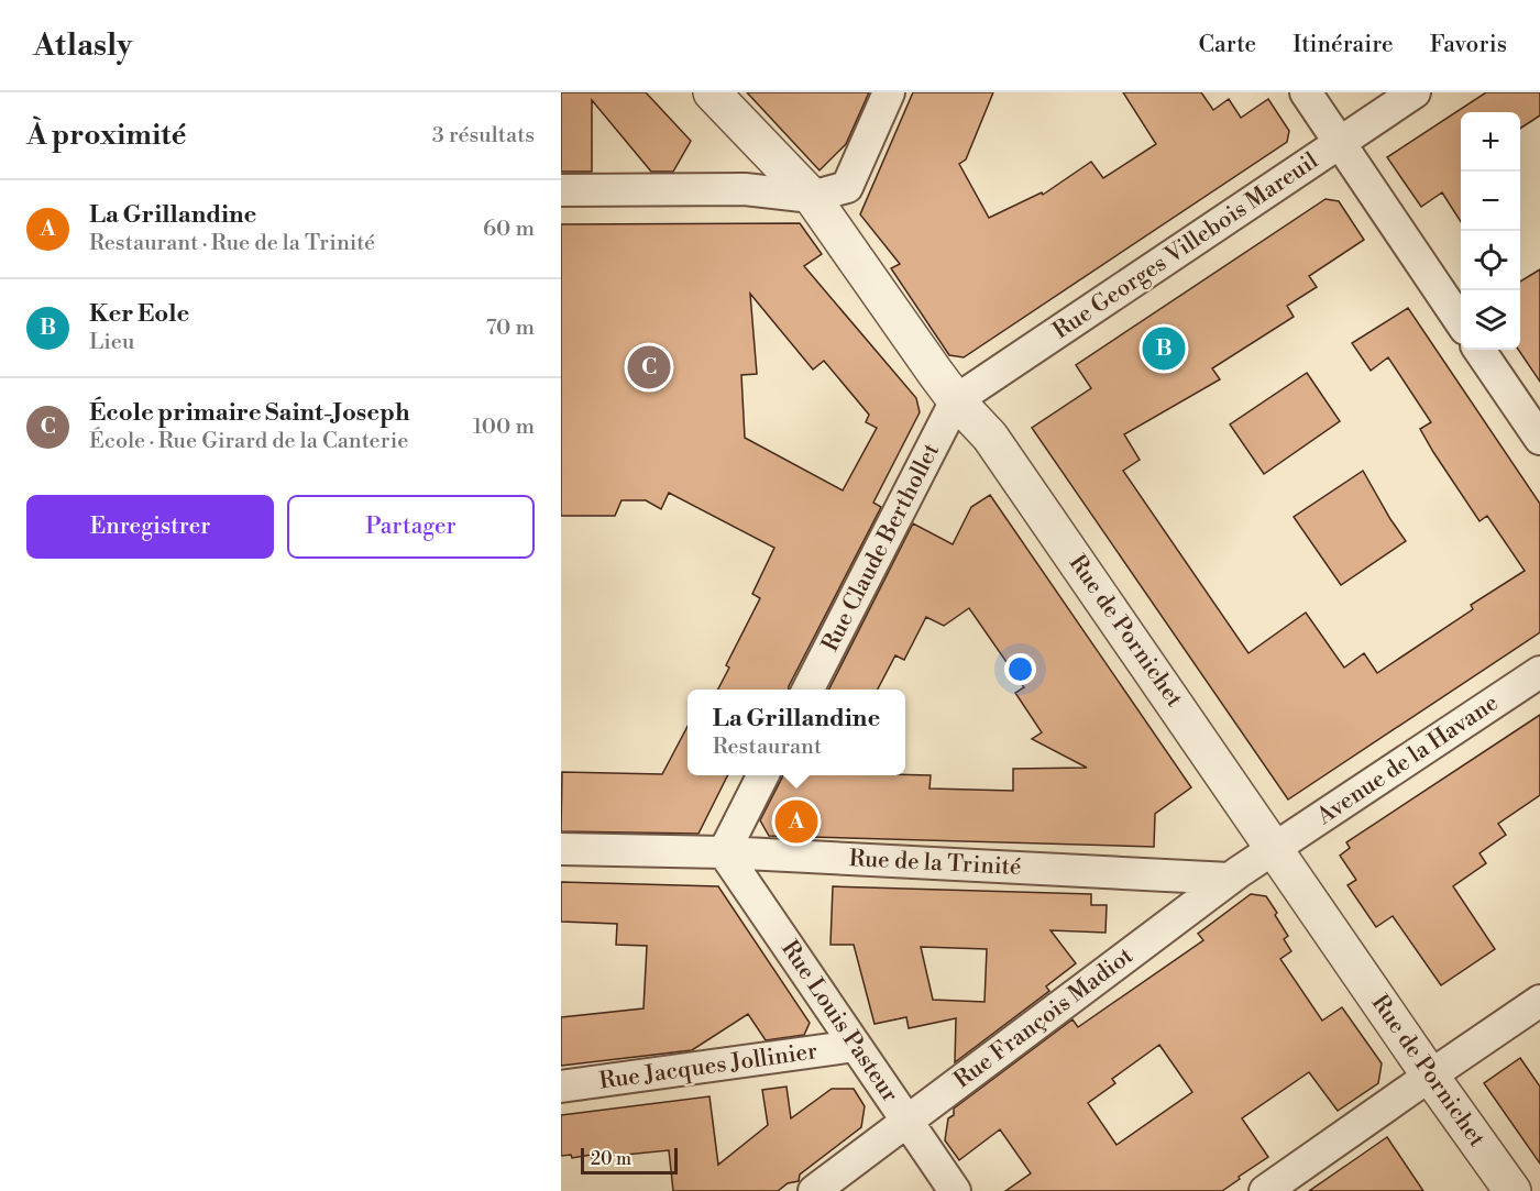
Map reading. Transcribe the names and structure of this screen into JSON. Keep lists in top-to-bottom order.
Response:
{
  "streets": {
    "street": [
      "Rue Georges Villebois Mareuil",
      "Rue Claude Berthollet",
      "Rue de Pornichet",
      "Avenue de la Havane",
      "Rue de la Trinité",
      "Rue François Madiot",
      "Rue Louis Pasteur",
      "Rue Jacques Jollinier"
    ]
  },
  "crossings": [
    ["Rue Georges Villebois Mareuil", "Rue Claude Berthollet"],
    ["Rue Georges Villebois Mareuil", "Rue de Pornichet"],
    ["Rue Claude Berthollet", "Rue de Pornichet"],
    ["Rue de Pornichet", "Avenue de la Havane"],
    ["Rue de Pornichet", "Rue François Madiot"],
    ["Avenue de la Havane", "Rue François Madiot"],
    ["Rue de la Trinité", "Rue François Madiot"],
    ["Rue de la Trinité", "Rue Louis Pasteur"],
    ["Rue François Madiot", "Rue Louis Pasteur"],
    ["Rue Louis Pasteur", "Rue Jacques Jollinier"]
  ],
  "scale_bar": "20 m",
  "page": {
    "header": "Atlasly",
    "nav": ["Carte", "Itinéraire", "Favoris"],
    "heading": ["À proximité", "3 résultats"],
    "map_buttons": ["+", "−"],
    "list": [
      {
        "mark": "A",
        "name": "La Grillandine",
        "note": "Restaurant · Rue de la Trinité",
        "value": "60 m"
      },
      {
        "mark": "B",
        "name": "Ker Eole",
        "note": "Lieu",
        "value": "70 m"
      },
      {
        "mark": "C",
        "name": "École primaire Saint-Joseph",
        "note": "École · Rue Girard de la Canterie",
        "value": "100 m"
      }
    ],
    "pins": ["B", "C", "A"],
    "buttons": ["Enregistrer", "Partager"],
    "popup": ["La Grillandine", "Restaurant"],
    "scale": "20 m"
  }
}
